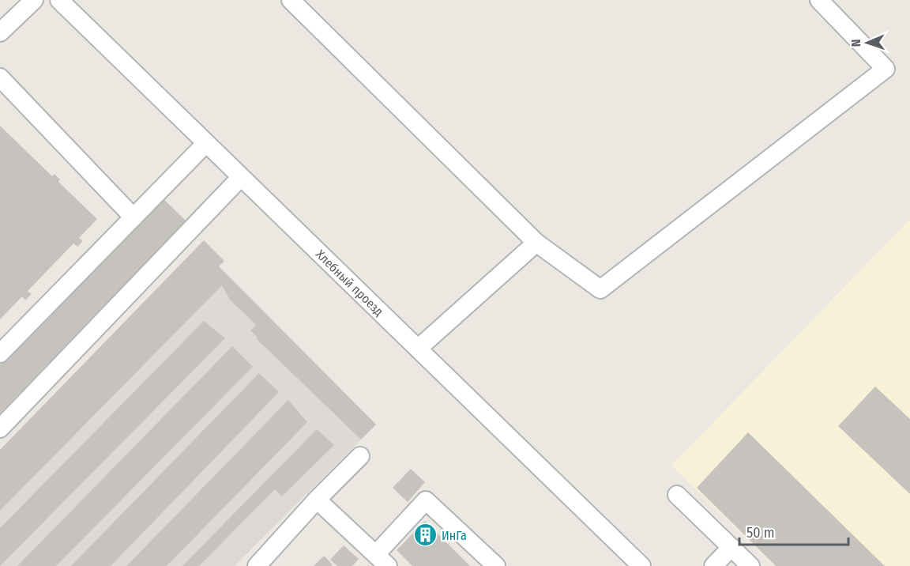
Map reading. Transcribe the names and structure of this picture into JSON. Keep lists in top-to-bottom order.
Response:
{
  "streets": {
    "street": ["Хлебный проезд"]
  },
  "places": {
    "building": ["ИнГа"]
  },
  "scale_bar": "50 m",
  "north": "left"
}
